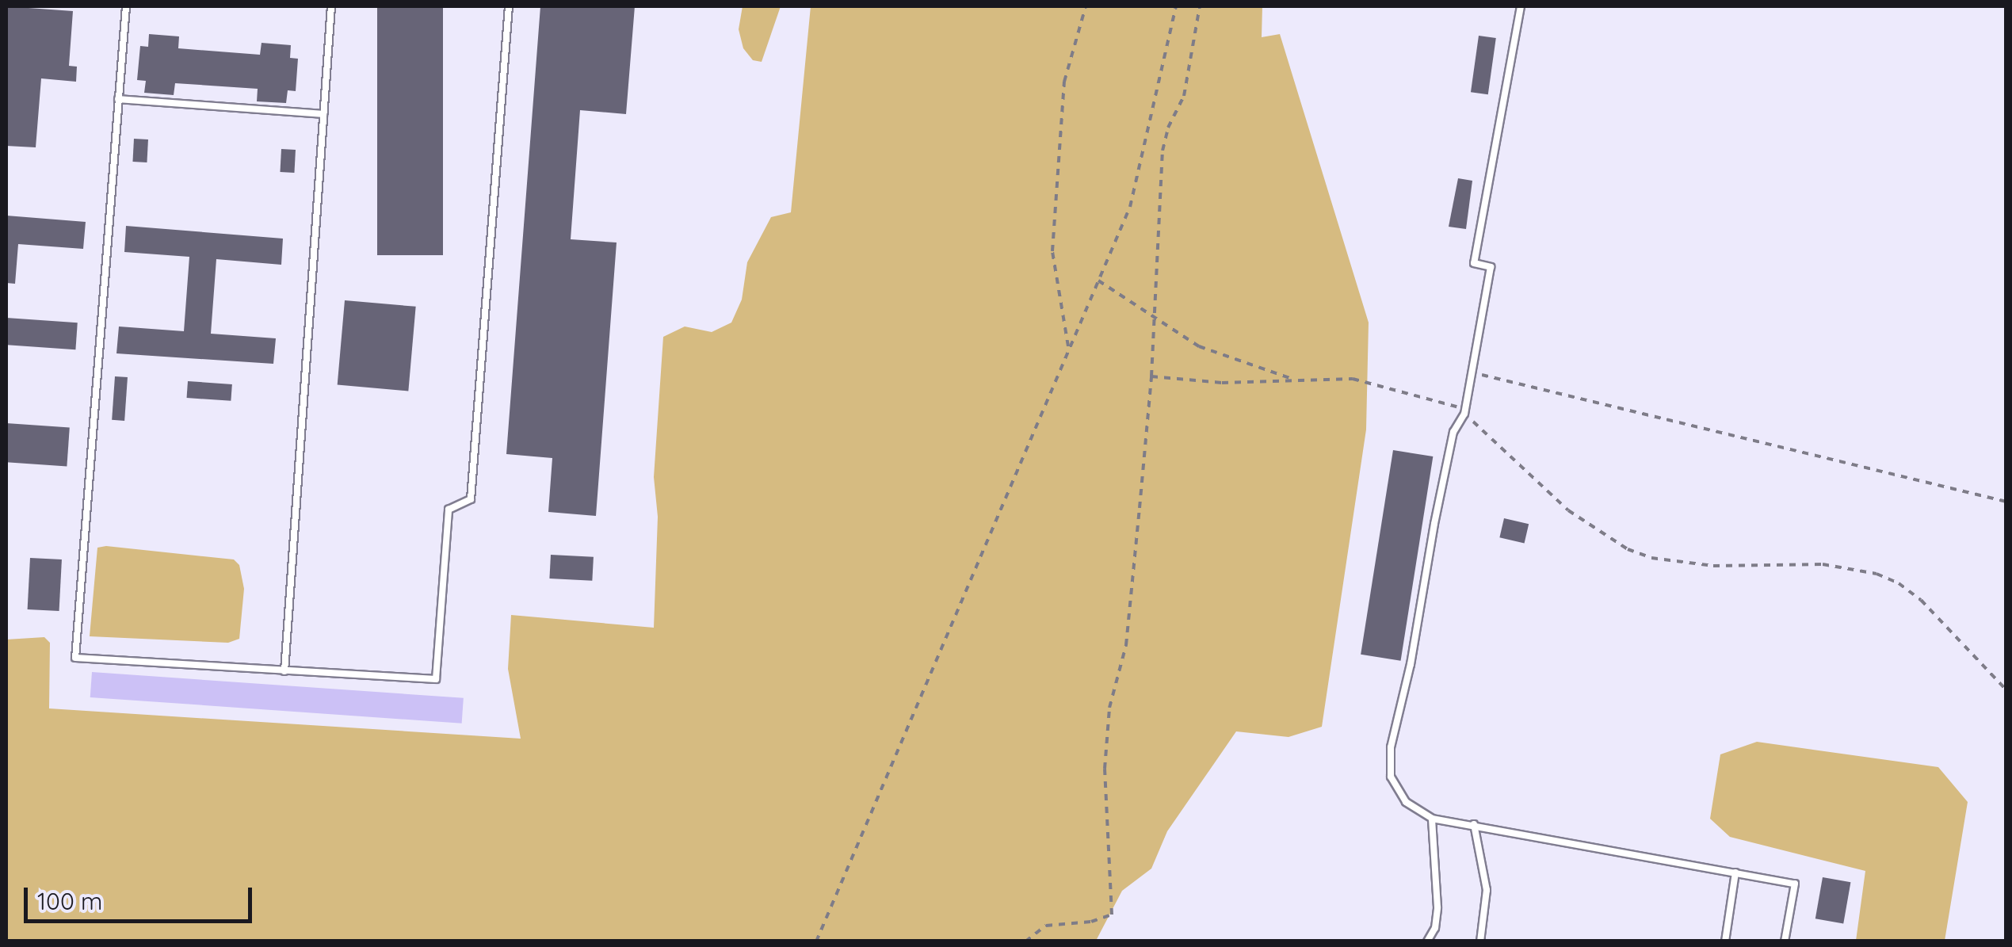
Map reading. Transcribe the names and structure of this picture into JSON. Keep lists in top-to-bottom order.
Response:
{
  "scale_bar": "100 m"
}
